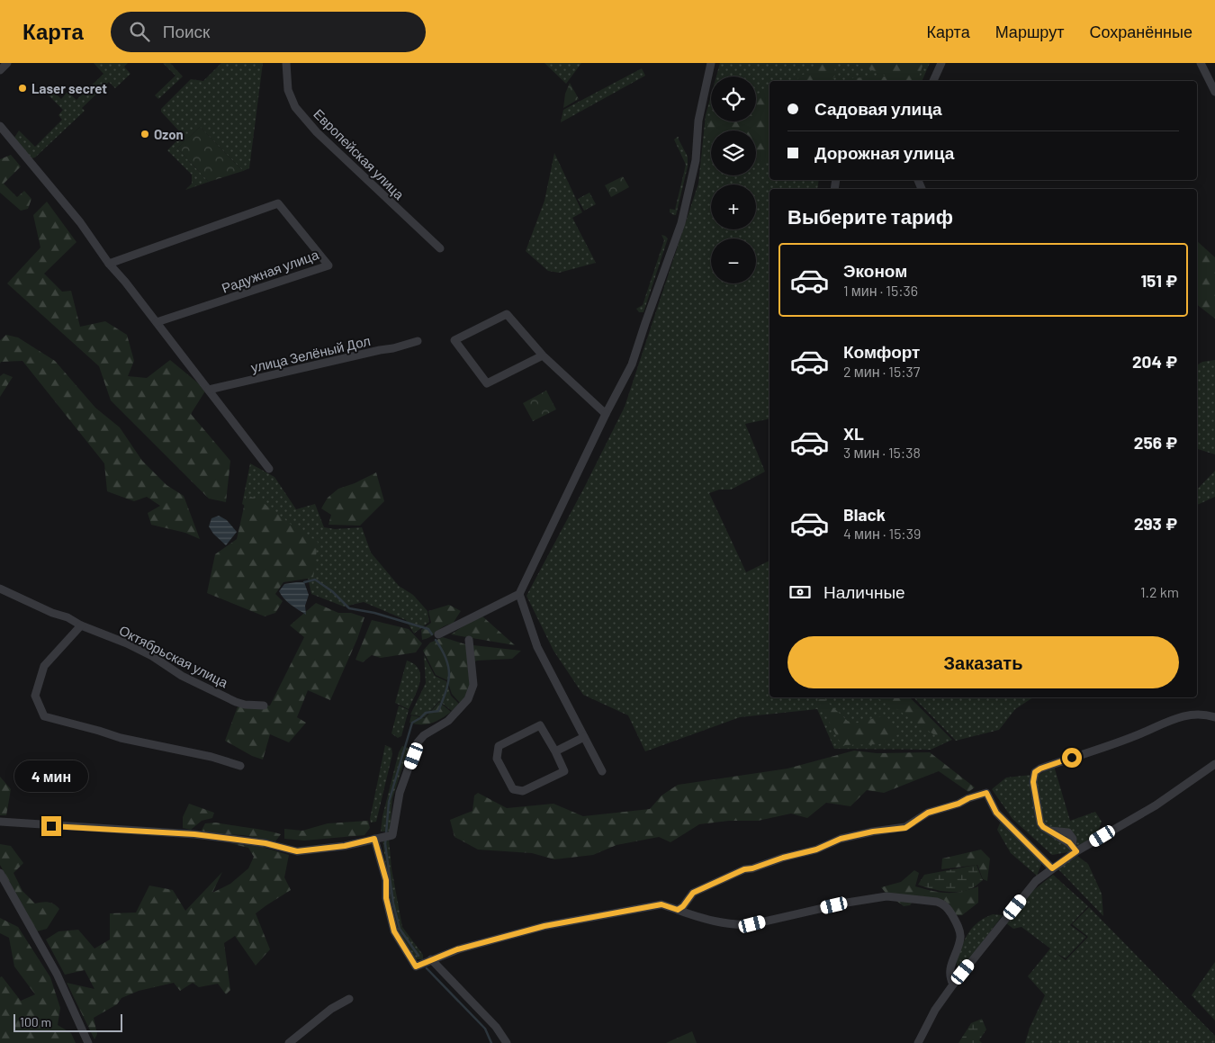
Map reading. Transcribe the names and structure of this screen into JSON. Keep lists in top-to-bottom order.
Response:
{
  "streets": {
    "street": [
      "Европейская улица",
      "Радужная улица",
      "улица Зелёный Дол",
      "Октябрьская улица"
    ]
  },
  "places": ["Laser secret", "Ozon"],
  "scale_bar": "100 m",
  "page": {
    "header": "Карта",
    "search": "Поиск",
    "nav": ["Карта", "Маршрут", "Сохранённые"],
    "map_buttons": ["+", "−"],
    "banner": ["Садовая улица", "Дорожная улица"],
    "heading": "Выберите тариф",
    "list": [
      {
        "name": "Эконом",
        "note": "1 мин · 15:36",
        "value": "151 ₽"
      },
      {
        "name": "Комфорт",
        "note": "2 мин · 15:37",
        "value": "204 ₽"
      },
      {
        "name": "XL",
        "note": "3 мин · 15:38",
        "value": "256 ₽"
      },
      {
        "name": "Black",
        "note": "4 мин · 15:39",
        "value": "293 ₽"
      }
    ],
    "pay": ["Наличные", "1.2 km"],
    "buttons": "Заказать",
    "bubble": "4 мин",
    "scale": "100 m"
  }
}
